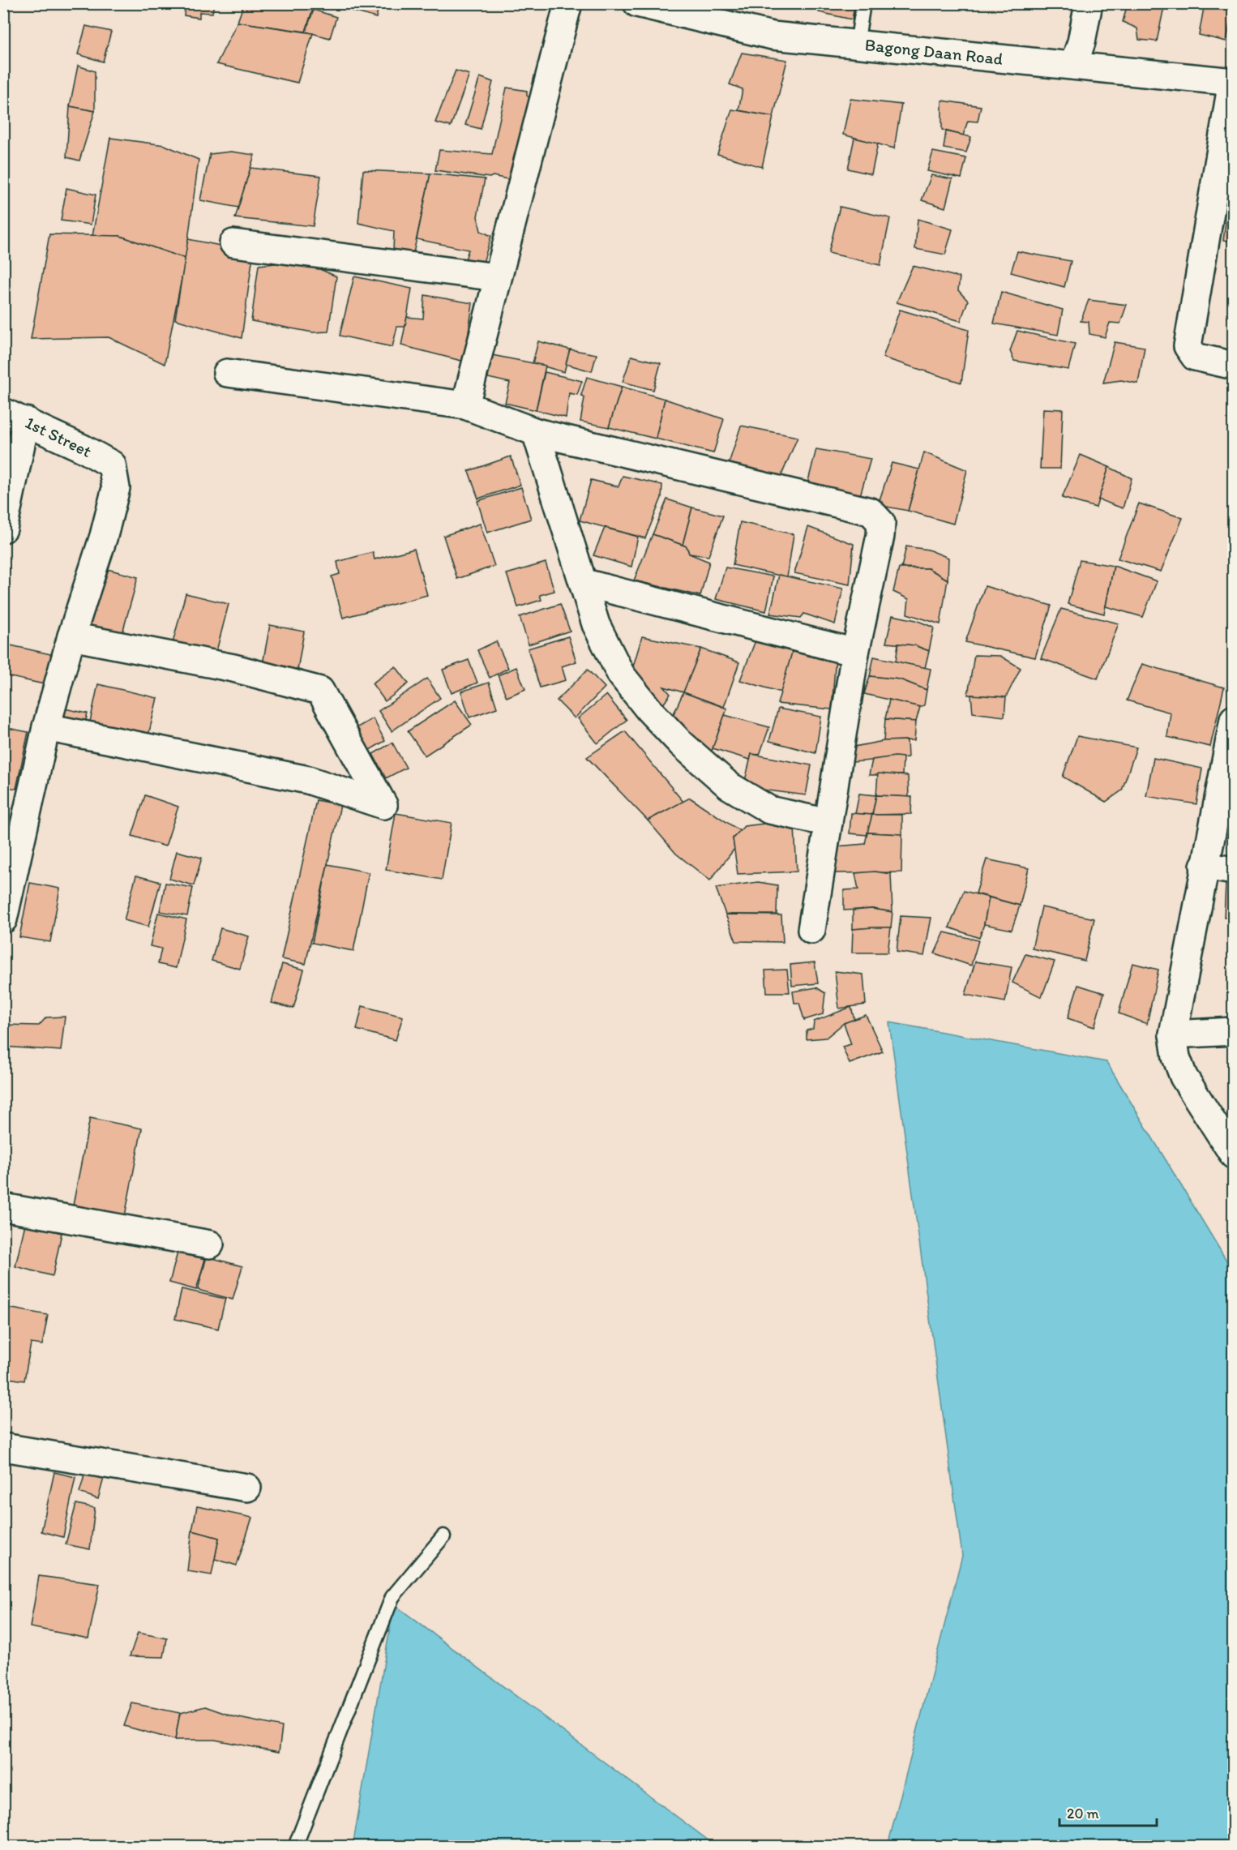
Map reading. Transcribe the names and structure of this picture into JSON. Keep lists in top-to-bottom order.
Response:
{
  "streets": {
    "street": ["Bagong Daan Road", "1st Street"]
  },
  "scale_bar": "20 m"
}
